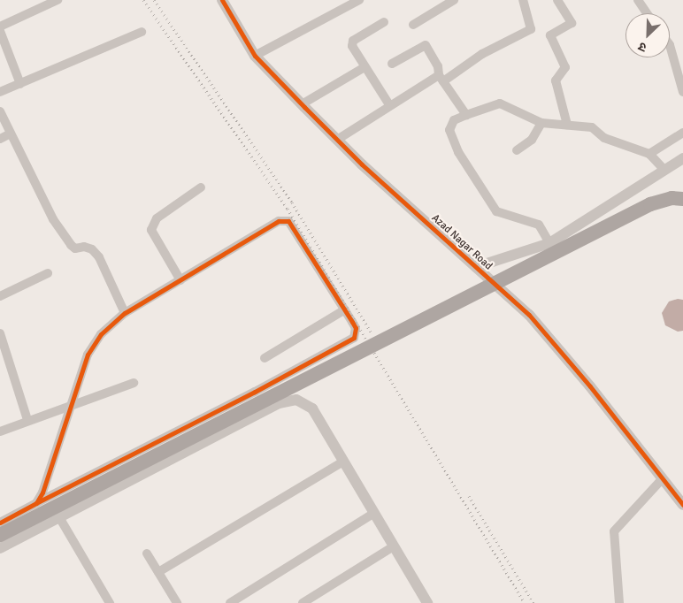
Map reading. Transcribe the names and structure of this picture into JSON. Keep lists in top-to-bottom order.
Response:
{
  "streets": {
    "street": ["Azad Nagar Road"]
  },
  "north": "bottom left"
}
